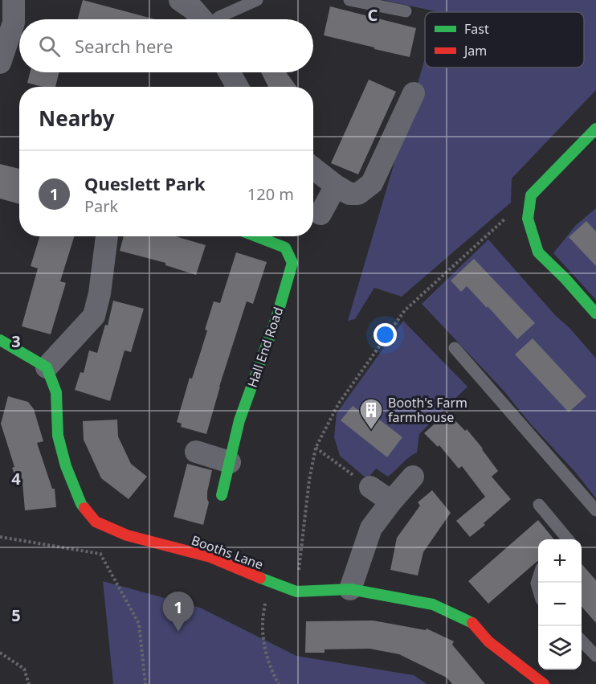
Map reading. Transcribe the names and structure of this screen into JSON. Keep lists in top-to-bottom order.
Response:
{
  "streets": {
    "street": ["Hall End Road", "Booths Lane"]
  },
  "places": {
    "building": ["Booth's Farm farmhouse"]
  },
  "legend": ["Fast", "Jam"],
  "page": {
    "search": "Search here",
    "heading": "Nearby",
    "list": [
      {
        "mark": "1",
        "name": "Queslett Park",
        "note": "Park",
        "value": "120 m"
      }
    ],
    "map_buttons": ["+", "−"],
    "pins": "1"
  },
  "grid": {
    "columns": ["C"],
    "rows": ["3", "4", "5"]
  }
}
